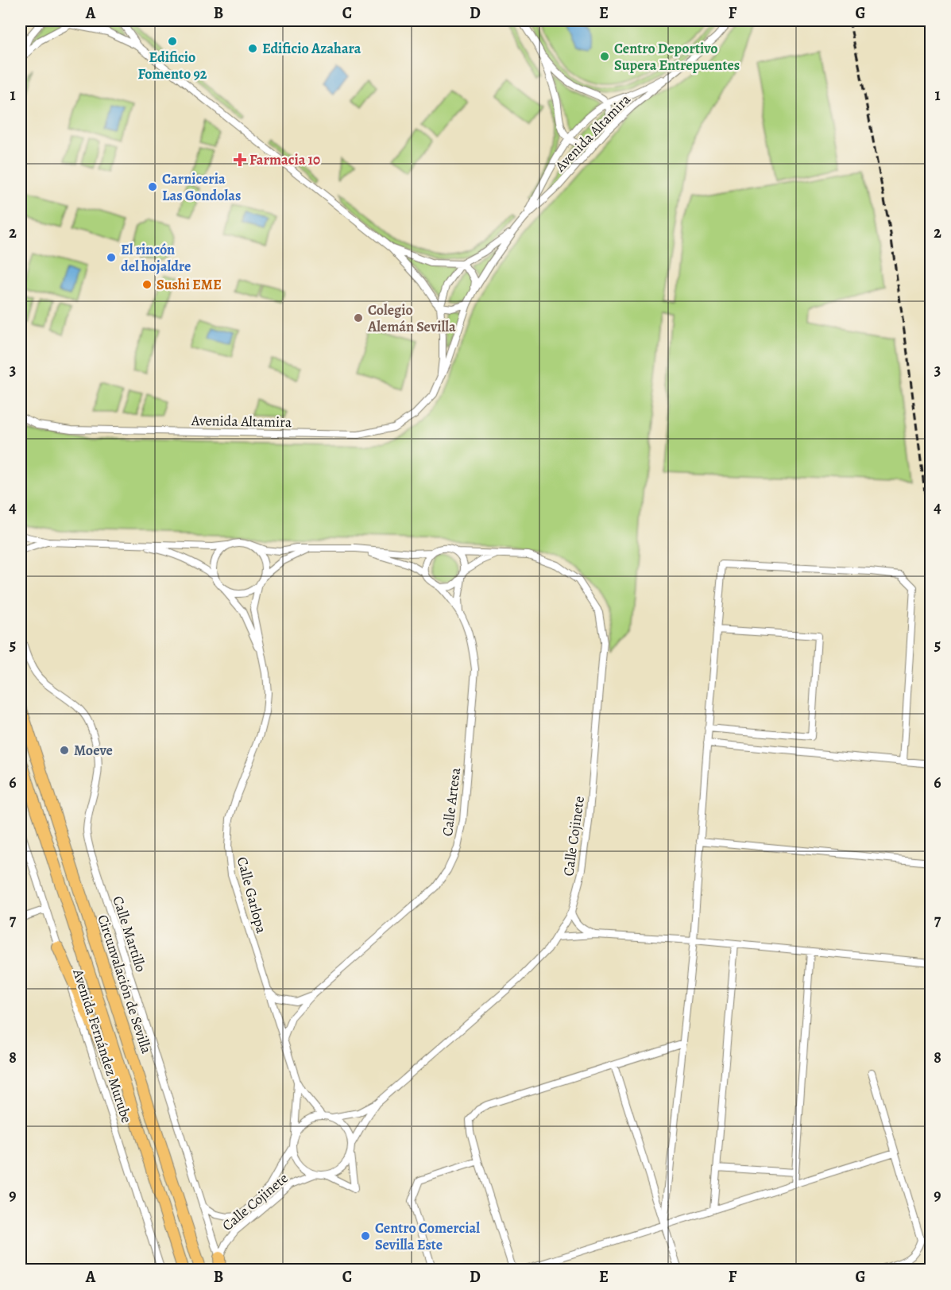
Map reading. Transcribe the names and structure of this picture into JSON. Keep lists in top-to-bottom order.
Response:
{
  "streets": {
    "highway": ["Circunvalación de Sevilla"],
    "street": [
      "Avenida Altamira",
      "Calle Artesa",
      "Calle Cojinete",
      "Calle Garlopa",
      "Calle Martillo",
      "Avenida Fernández Murube"
    ]
  },
  "crossings": [
    ["Calle Artesa", "Calle Cojinete"],
    ["Calle Artesa", "Calle Garlopa"],
    ["Calle Cojinete", "Calle Garlopa"],
    ["Calle Cojinete", "Calle Martillo"]
  ],
  "places": {
    "other": [
      "Edificio Fomento 92",
      "Edificio Azahara",
      "Centro Deportivo Supera Entrepuentes",
      "Carniceria Las Gondolas",
      "El rincón del hojaldre",
      "Sushi EME",
      "Colegio Alemán Sevilla",
      "Moeve",
      "Centro Comercial Sevilla Este"
    ],
    "health": ["Farmacia 10"]
  },
  "grid": {
    "columns": [
      "A",
      "B",
      "C",
      "D",
      "E",
      "F",
      "G"
    ],
    "rows": [
      "1",
      "2",
      "3",
      "4",
      "5",
      "6",
      "7",
      "8",
      "9"
    ]
  }
}
